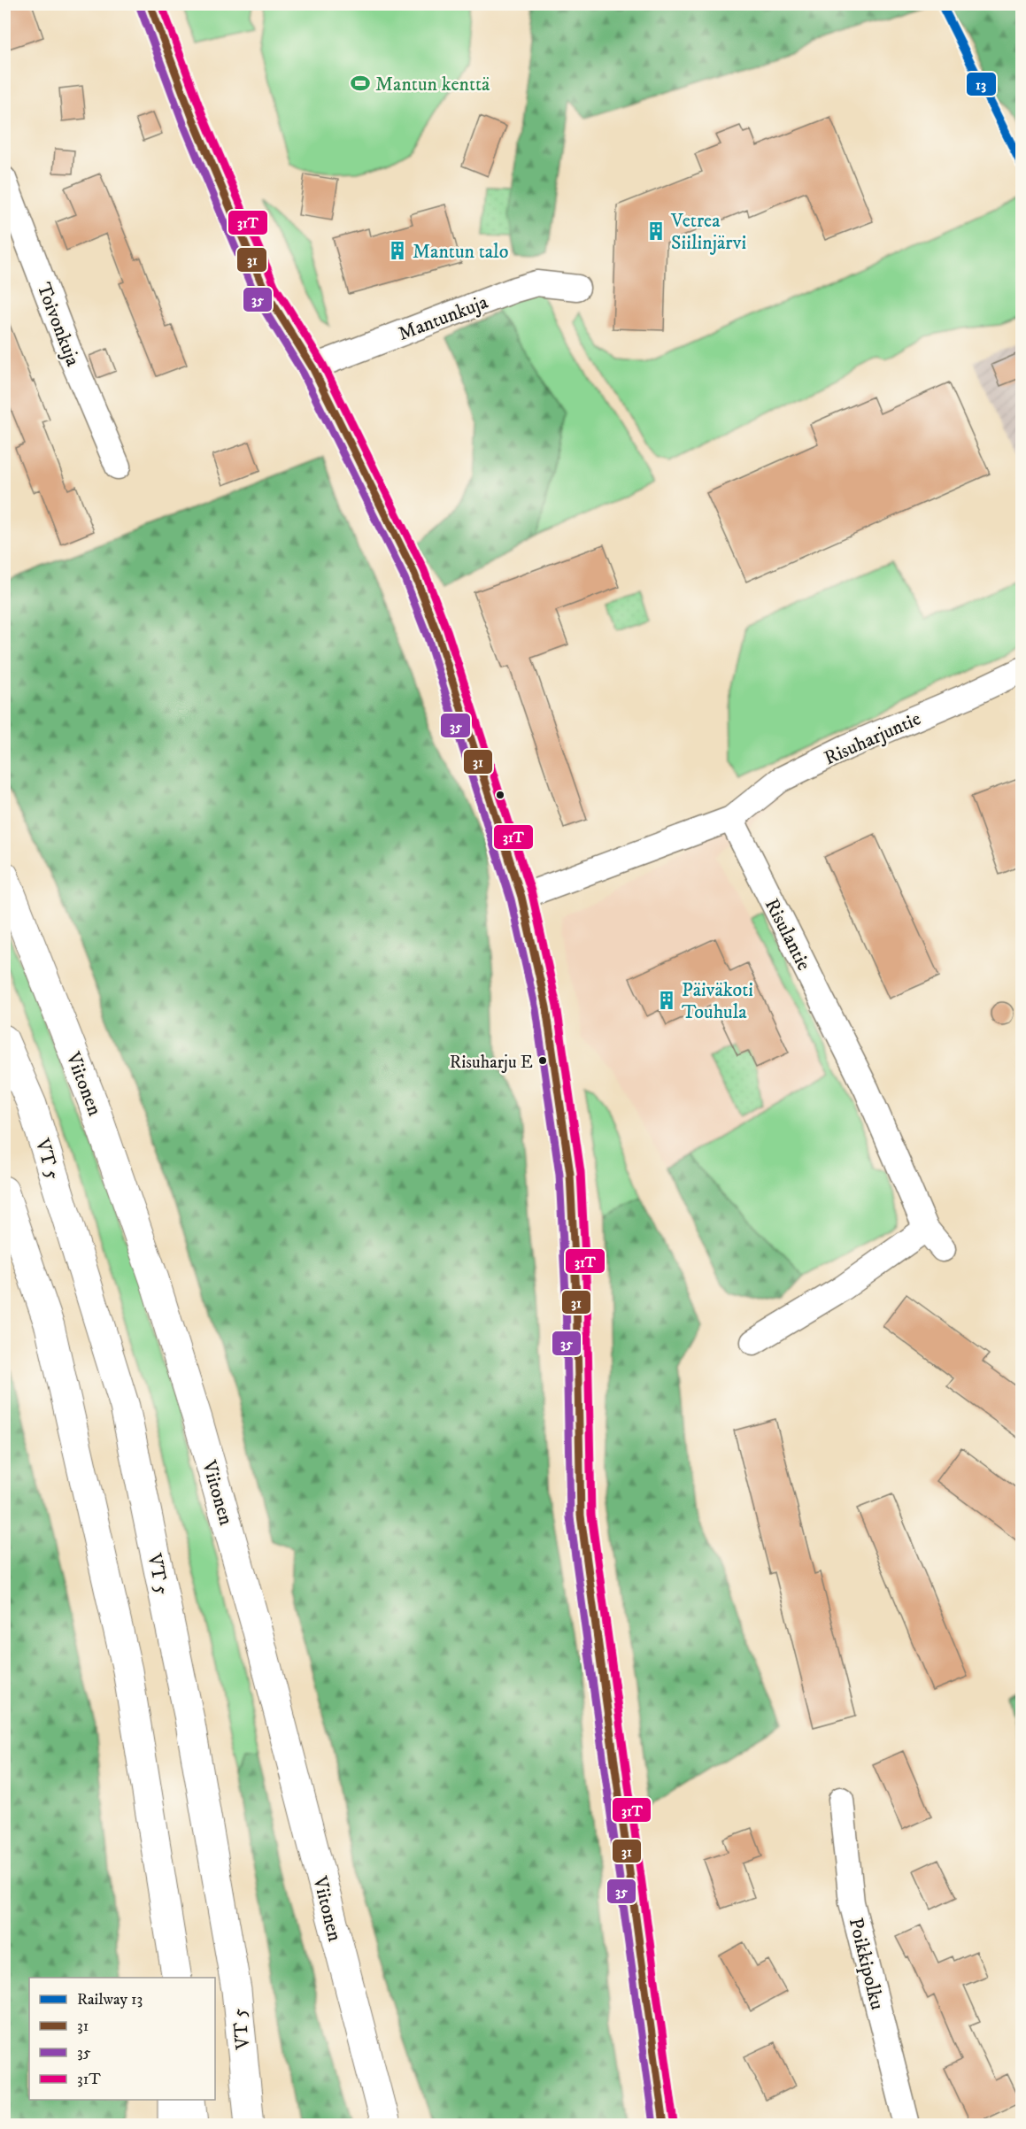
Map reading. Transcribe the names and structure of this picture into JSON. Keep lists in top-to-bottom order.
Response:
{
  "streets": {
    "main road": ["Viitonen", "VT 5"],
    "street": [
      "Mantunkuja",
      "Toivonkuja",
      "Risuharjuntie",
      "Risulantie",
      "Poikkipolku"
    ]
  },
  "crossings": [
    ["Risuharjuntie", "Risulantie"]
  ],
  "places": {
    "sports": ["Mantun kenttä"],
    "building": ["Vetrea Siilinjärvi", "Mantun talo", "Päiväkoti Touhula"],
    "other": ["Risuharju E"]
  },
  "lines": [
    "rail line 13",
    "transit line 31",
    "transit line 31T",
    "transit line 35"
  ],
  "legend": [
    "Railway 13",
    "31",
    "35",
    "31T"
  ]
}
